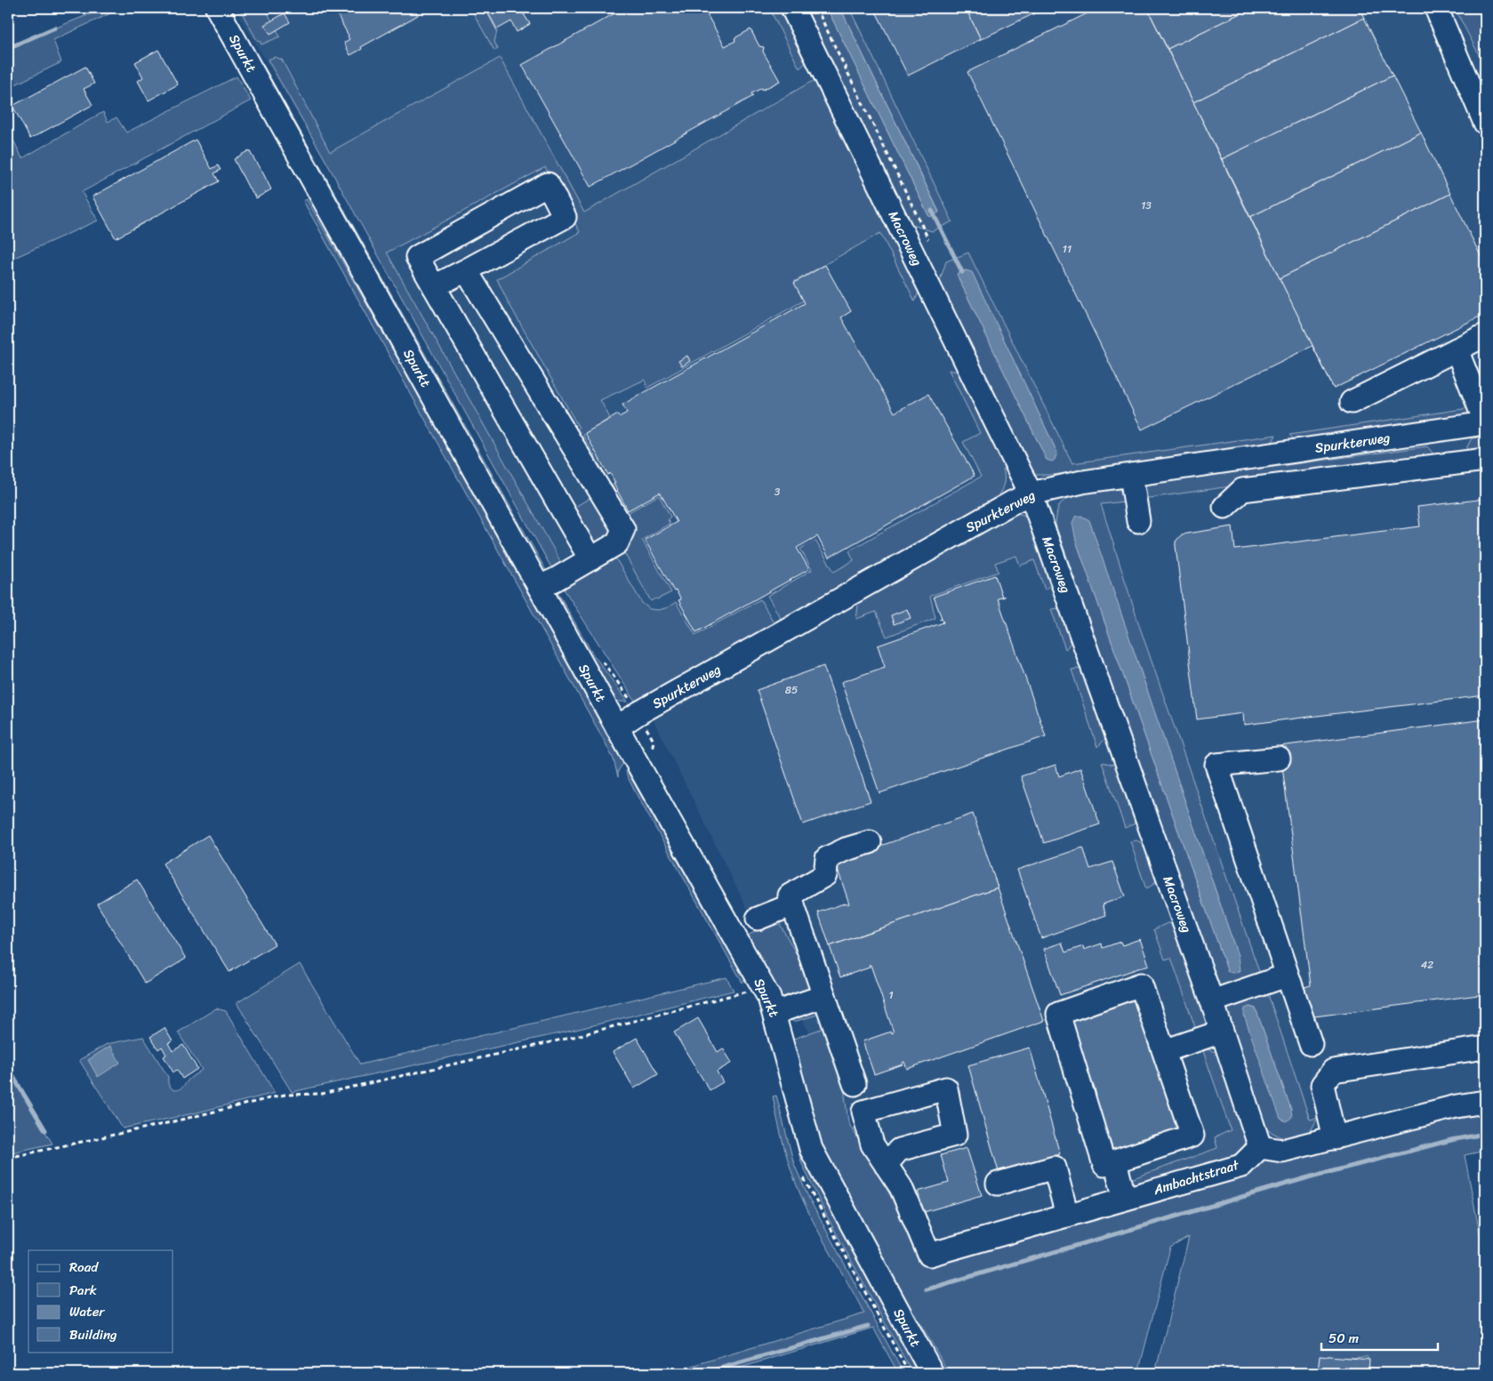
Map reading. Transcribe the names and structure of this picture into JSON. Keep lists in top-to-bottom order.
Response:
{
  "streets": {
    "street": [
      "Spurkt",
      "Macroweg",
      "Spurkterweg",
      "Ambachtstraat"
    ]
  },
  "crossings": [
    ["Spurkt", "Spurkterweg"],
    ["Macroweg", "Spurkterweg"],
    ["Macroweg", "Ambachtstraat"]
  ],
  "house_numbers": [
    "13",
    "11",
    "3",
    "85",
    "42",
    "1"
  ],
  "legend": [
    "Road",
    "Park",
    "Water",
    "Building"
  ],
  "scale_bar": "50 m"
}
